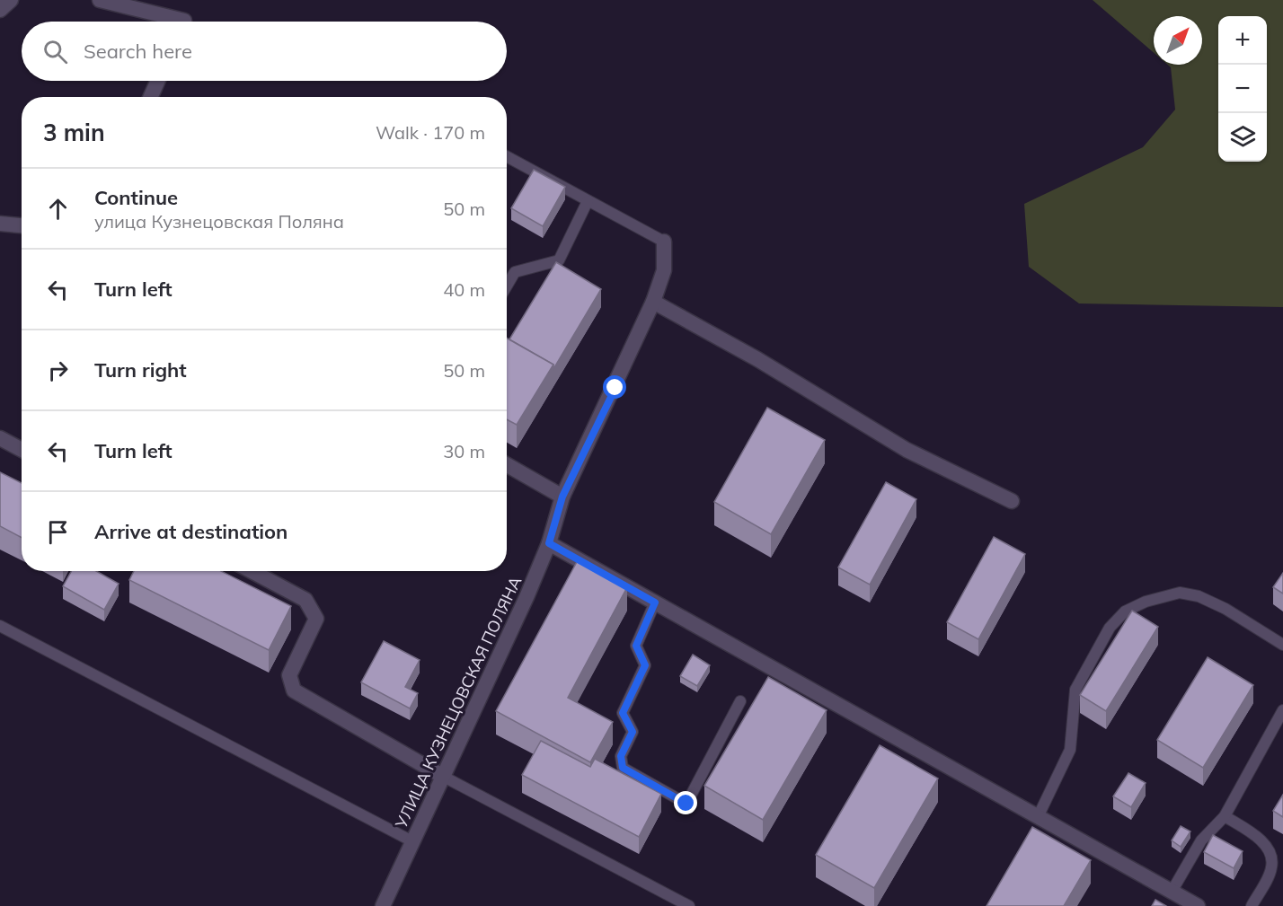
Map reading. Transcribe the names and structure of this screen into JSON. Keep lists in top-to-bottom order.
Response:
{
  "streets": {
    "street": ["УЛИЦА КУЗНЕЦОВСКАЯ ПОЛЯНА"]
  },
  "north": "top right",
  "page": {
    "map_buttons": ["+", "−"],
    "search": "Search here",
    "heading": ["3 min", "Walk · 170 m"],
    "list": [
      ["Continue", "улица Кузнецовская Поляна", "50 m"],
      ["Turn left", "40 m"],
      ["Turn right", "50 m"],
      ["Turn left", "30 m"],
      "Arrive at destination"
    ]
  }
}
